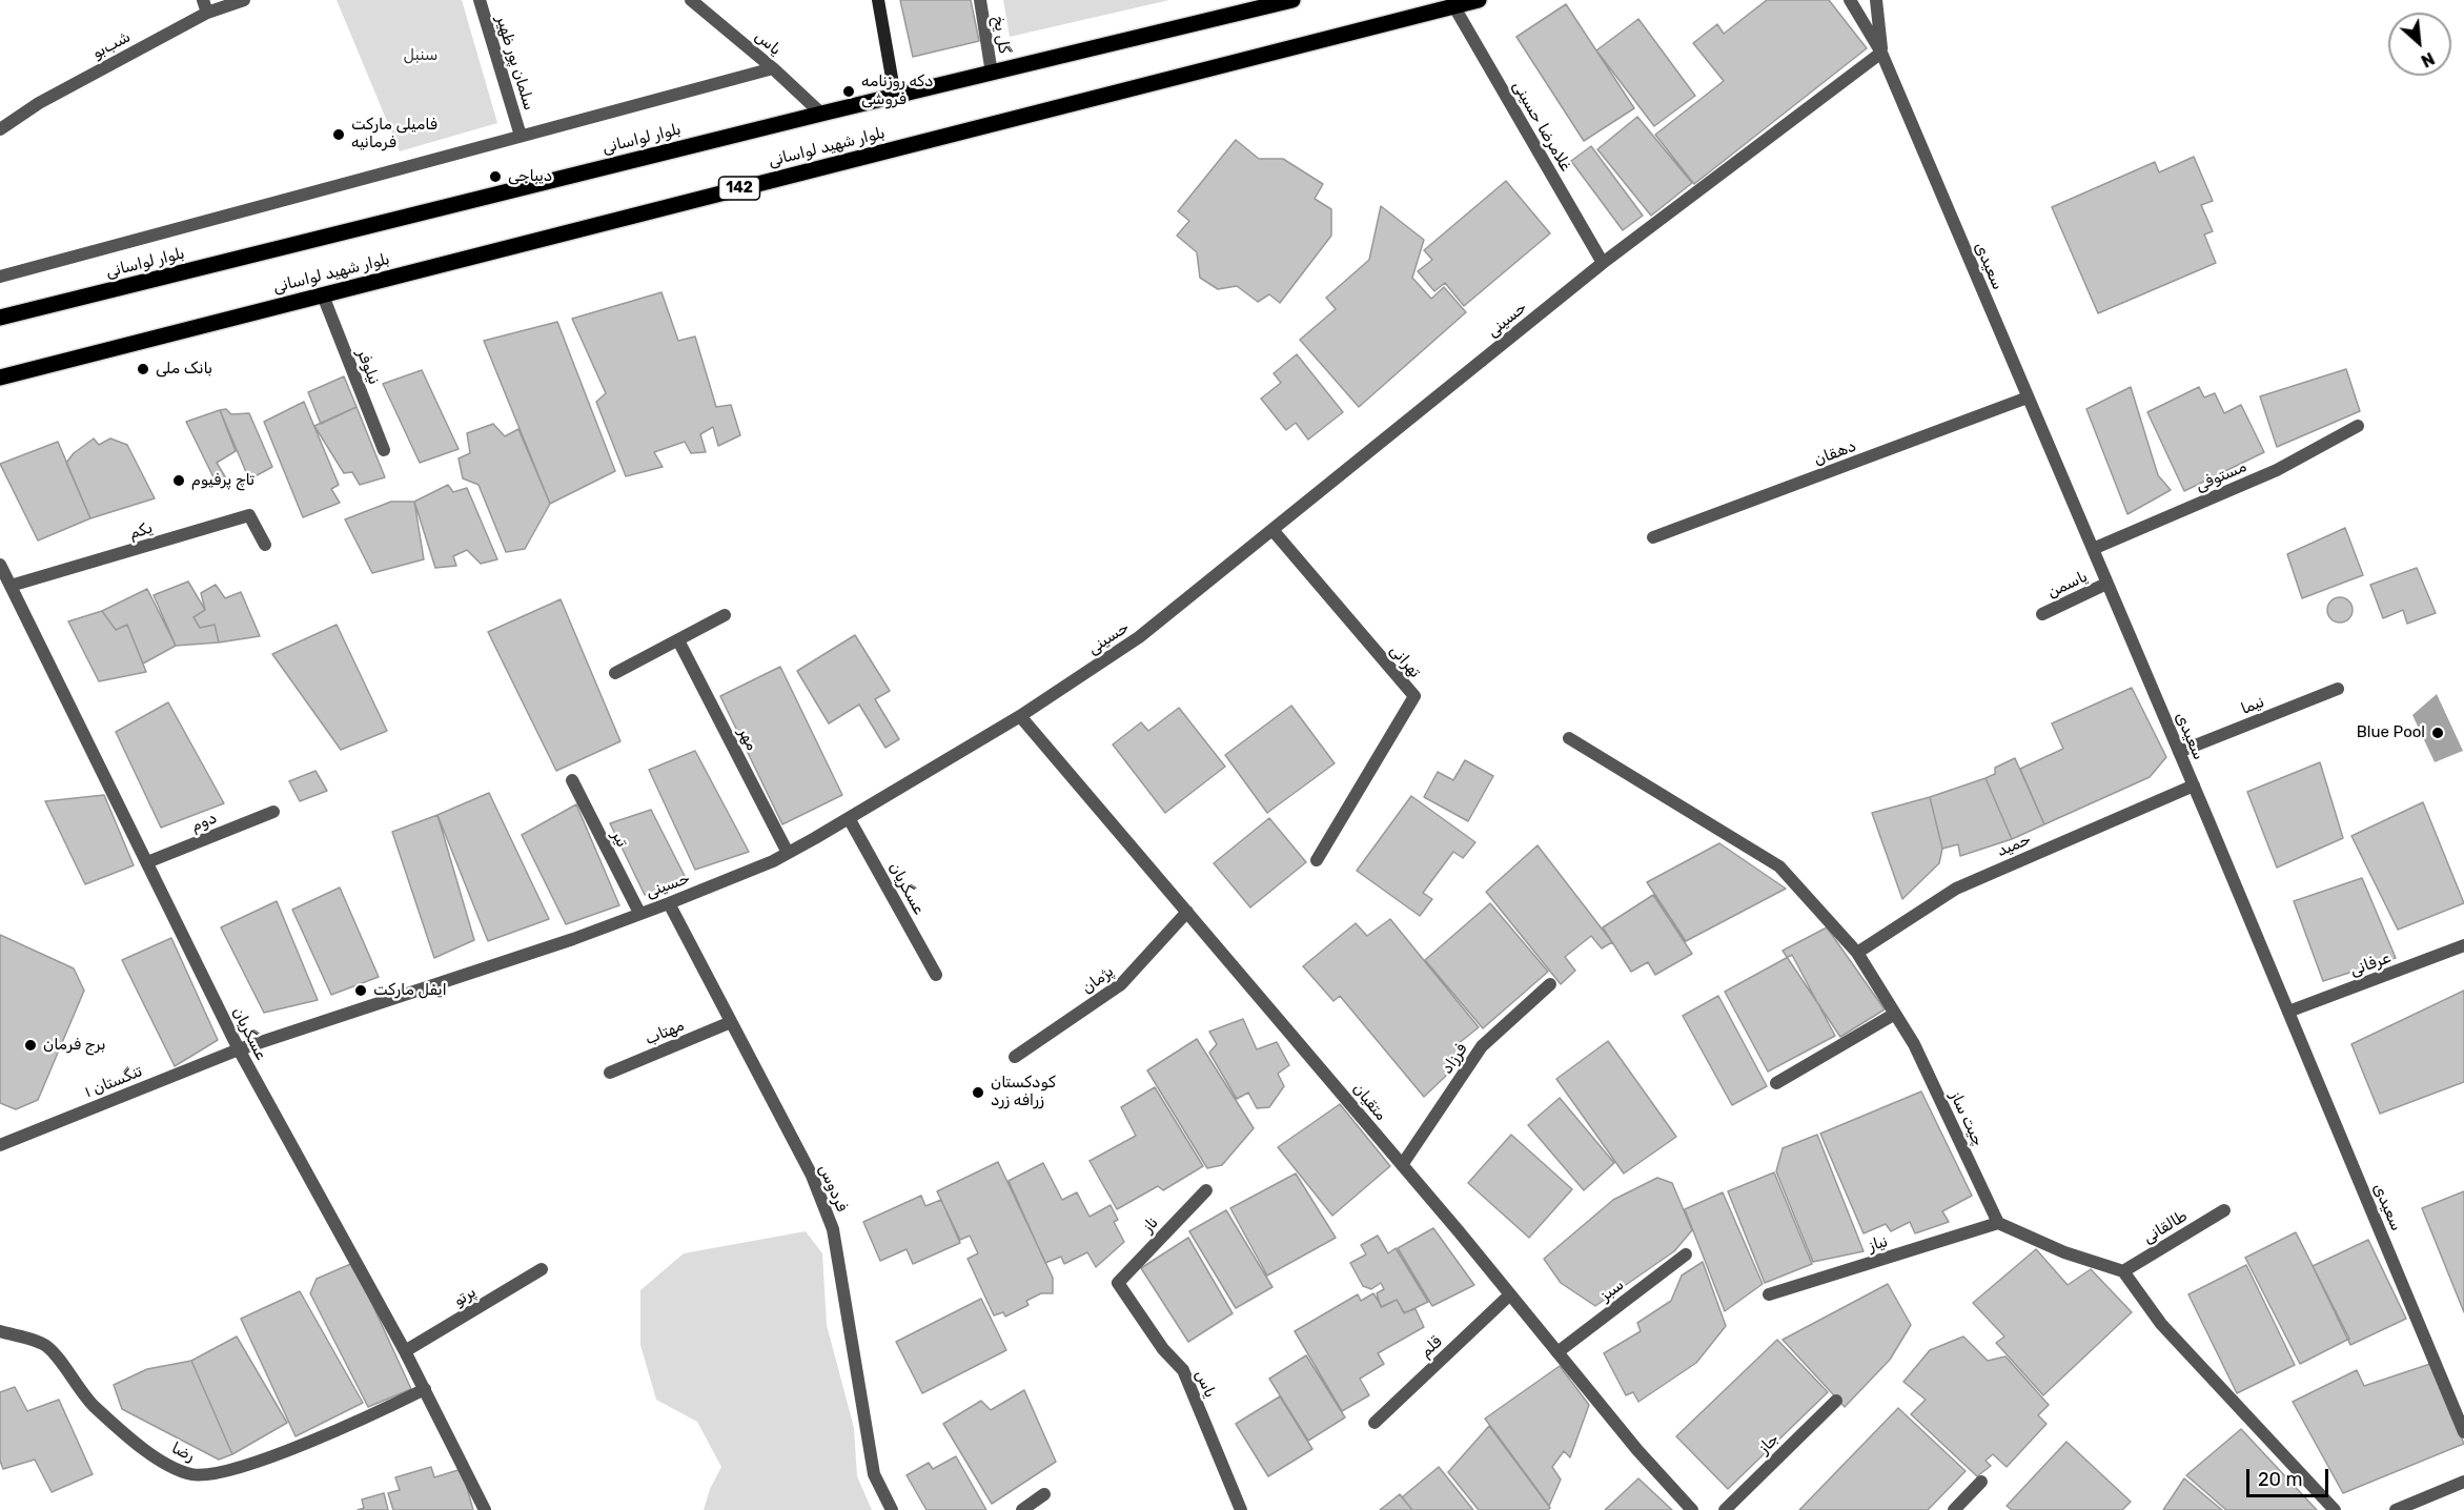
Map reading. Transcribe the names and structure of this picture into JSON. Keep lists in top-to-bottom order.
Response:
{
  "streets": {
    "main road": ["بلوار لواسانی", "بلوار شهید لواسانی", "142"],
    "street": [
      "گل یخ",
      "یاس",
      "شب‌بو",
      "سلمان پور ظهیر",
      "غلامرضا حسینی",
      "سعیدی",
      "حسینی",
      "نیلوفر",
      "دهقان",
      "مستوفی",
      "یکم",
      "یاسمن",
      "تهرانی",
      "نیما",
      "مهر",
      "دوم",
      "تیر",
      "حمید",
      "عسگریان",
      "عرفانی",
      "پژمان",
      "مهتاب",
      "فرزاد",
      "تنگستان ۱",
      "متقیان",
      "چیت ساز",
      "فردوس",
      "ناز",
      "طالقانی",
      "نیاز",
      "سبز",
      "پرتو",
      "قلم",
      "جاز",
      "رضا"
    ]
  },
  "crossings": [
    ["گل یخ", "بلوار لواسانی"],
    ["یاس", "بلوار لواسانی"],
    ["یاس", "ناز"],
    ["غلامرضا حسینی", "بلوار شهید لواسانی"],
    ["غلامرضا حسینی", "حسینی"],
    ["بلوار شهید لواسانی", "نیلوفر"],
    ["سعیدی", "حسینی"],
    ["سعیدی", "دهقان"],
    ["سعیدی", "مستوفی"],
    ["سعیدی", "یاسمن"],
    ["سعیدی", "نیما"],
    ["سعیدی", "حمید"],
    ["سعیدی", "عرفانی"],
    ["حسینی", "تهرانی"],
    ["حسینی", "مهر"],
    ["حسینی", "تیر"],
    ["حسینی", "عسگریان"],
    ["حسینی", "تنگستان ۱"],
    ["حسینی", "متقیان"],
    ["حسینی", "فردوس"],
    ["یکم", "عسگریان"],
    ["دوم", "عسگریان"],
    ["حمید", "چیت ساز"],
    ["عسگریان", "تنگستان ۱"],
    ["عسگریان", "پرتو"],
    ["عسگریان", "رضا"],
    ["پژمان", "متقیان"],
    ["مهتاب", "فردوس"],
    ["فرزاد", "متقیان"],
    ["متقیان", "سبز"],
    ["متقیان", "قلم"],
    ["چیت ساز", "نیاز"]
  ],
  "parks": ["سنبل"],
  "places": [
    "دکه روزنامه فروشی",
    "فامیلی مارکت فرمانیه",
    "دیباجی",
    "بانک ملی",
    "تاچ پرفيوم",
    "Blue Pool",
    "ایفل مارکت",
    "برج فرمان",
    "کودکستان زرافه زرد"
  ],
  "scale_bar": "20 m",
  "north": "bottom right"
}
